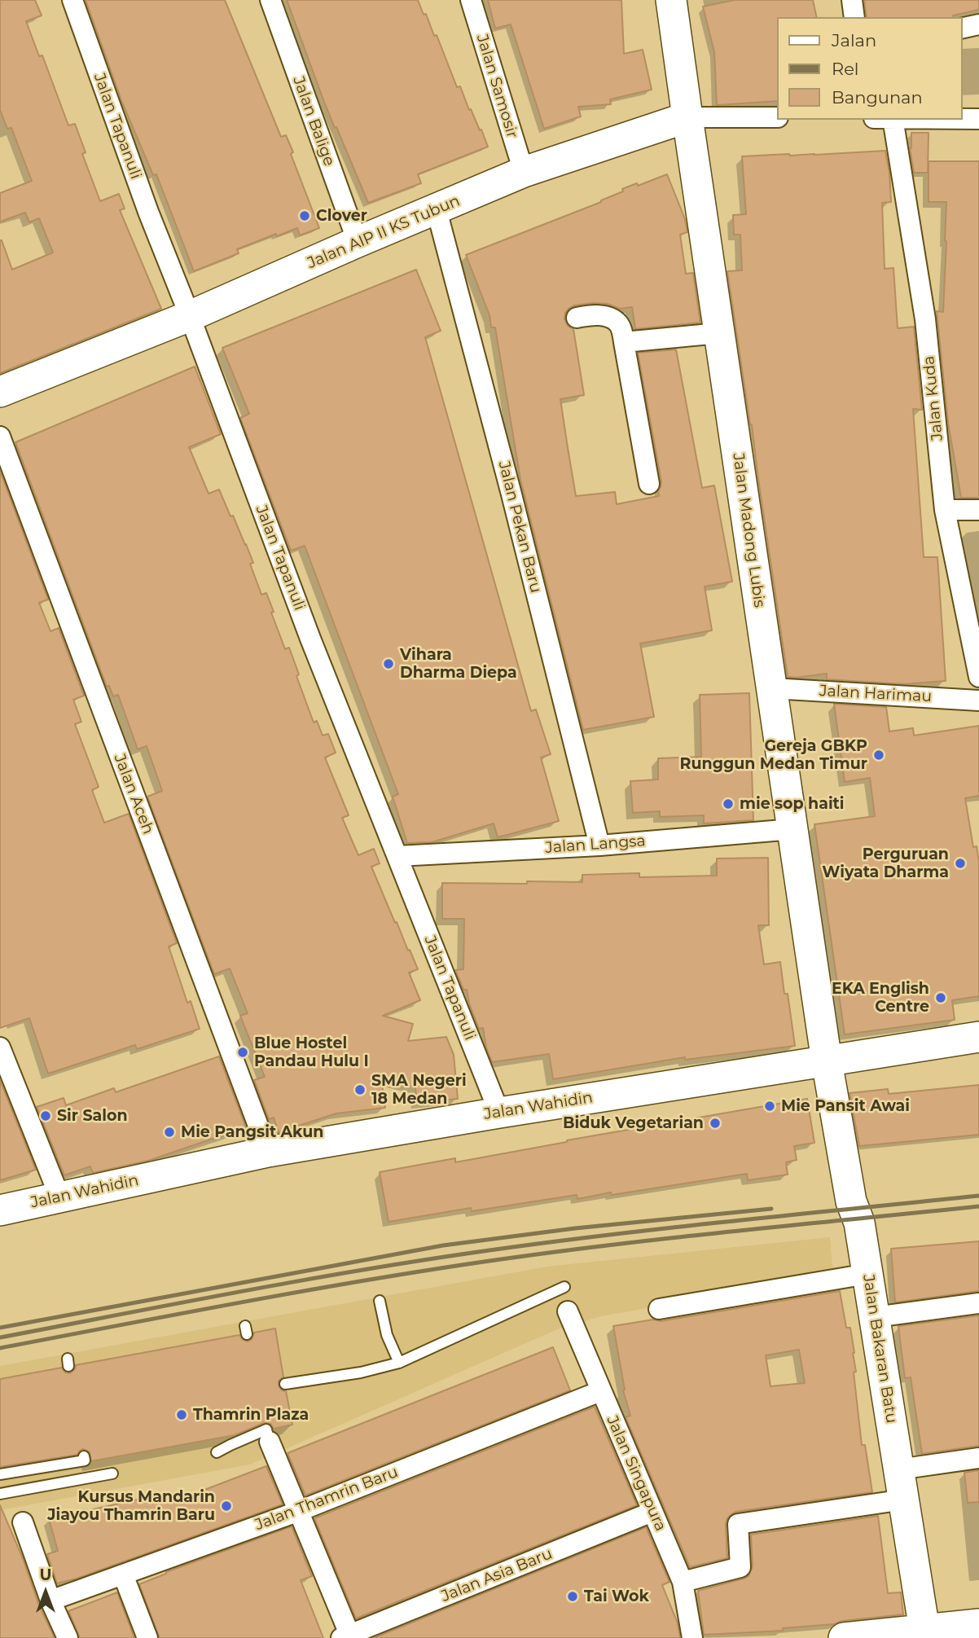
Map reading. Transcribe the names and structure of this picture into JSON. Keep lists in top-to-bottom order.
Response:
{
  "streets": {
    "street": [
      "Jalan Samosir",
      "Jalan Balige",
      "Jalan Tapanuli",
      "Jalan AIP II KS Tubun",
      "Jalan Kuda",
      "Jalan Pekan Baru",
      "Jalan Madong Lubis",
      "Jalan Harimau",
      "Jalan Aceh",
      "Jalan Langsa",
      "Jalan Wahidin",
      "Jalan Bakaran Batu",
      "Jalan Singapura",
      "Jalan Thamrin Baru",
      "Jalan Asia Baru"
    ]
  },
  "crossings": [
    ["Jalan Samosir", "Jalan AIP II KS Tubun"],
    ["Jalan Balige", "Jalan AIP II KS Tubun"],
    ["Jalan Tapanuli", "Jalan AIP II KS Tubun"],
    ["Jalan Tapanuli", "Jalan Langsa"],
    ["Jalan Tapanuli", "Jalan Wahidin"],
    ["Jalan AIP II KS Tubun", "Jalan Pekan Baru"],
    ["Jalan AIP II KS Tubun", "Jalan Madong Lubis"],
    ["Jalan Pekan Baru", "Jalan Langsa"],
    ["Jalan Madong Lubis", "Jalan Harimau"],
    ["Jalan Madong Lubis", "Jalan Langsa"],
    ["Jalan Madong Lubis", "Jalan Wahidin"],
    ["Jalan Madong Lubis", "Jalan Bakaran Batu"],
    ["Jalan Aceh", "Jalan Wahidin"],
    ["Jalan Wahidin", "Jalan Bakaran Batu"],
    ["Jalan Singapura", "Jalan Thamrin Baru"],
    ["Jalan Singapura", "Jalan Asia Baru"]
  ],
  "places": [
    "Clover",
    "Vihara Dharma Diepa",
    "Gereja GBKP Runggun Medan Timur",
    "mie sop haiti",
    "Perguruan Wiyata Dharma",
    "EKA English Centre",
    "Blue Hostel Pandau Hulu I",
    "SMA Negeri 18 Medan",
    "Mie Pansit Awai",
    "Sir Salon",
    "Biduk Vegetarian",
    "Mie Pangsit Akun",
    "Thamrin Plaza",
    "Kursus Mandarin Jiayou Thamrin Baru",
    "Tai Wok"
  ],
  "legend": ["Jalan", "Rel", "Bangunan"],
  "north": "top"
}
